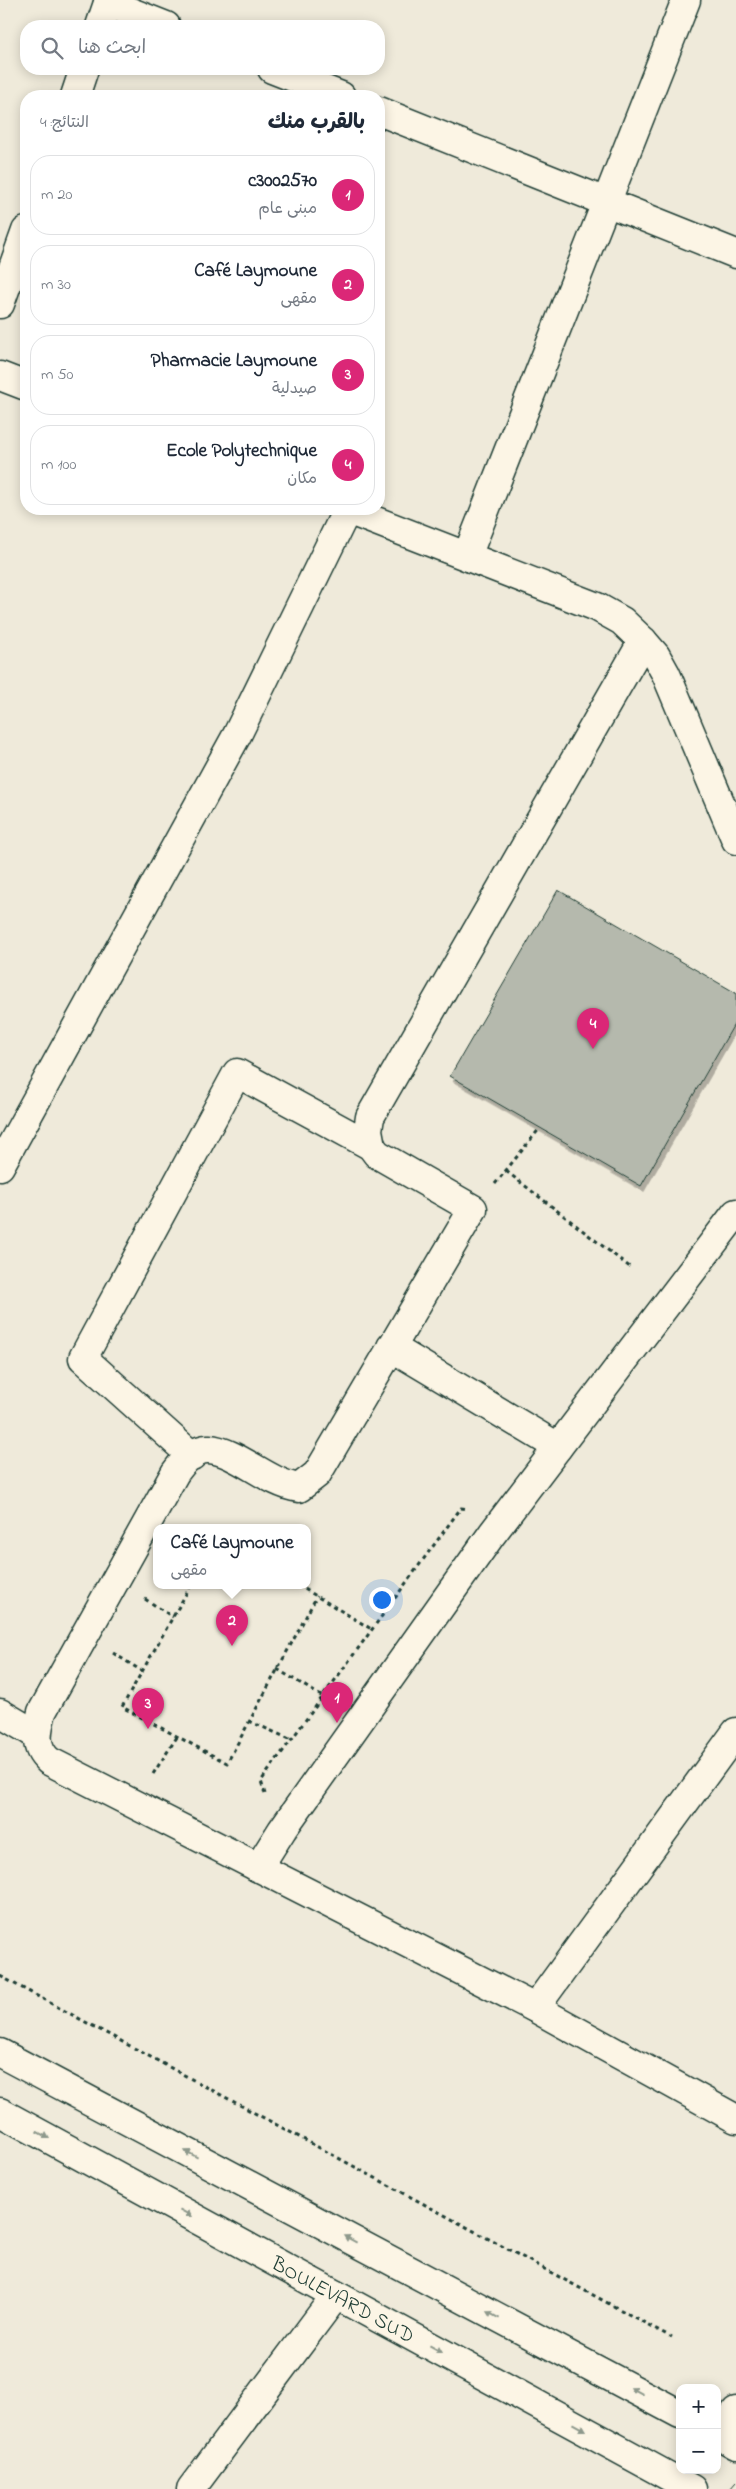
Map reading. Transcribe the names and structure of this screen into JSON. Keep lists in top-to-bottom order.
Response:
{
  "streets": {
    "street": ["BOULEVARD SUD"]
  },
  "page": {
    "search": "ابحث هنا",
    "heading": ["بالقرب منك", "النتائج: 4"],
    "list": [
      {
        "mark": "1",
        "name": "c3002570",
        "note": "مبنى عام",
        "value": "20 m"
      },
      {
        "mark": "2",
        "name": "Café Laymoune",
        "note": "مقهى",
        "value": "30 m"
      },
      {
        "mark": "3",
        "name": "Pharmacie Laymoune",
        "note": "صيدلية",
        "value": "50 m"
      },
      {
        "mark": "4",
        "name": "Ecole Polytechnique",
        "note": "مكان",
        "value": "100 m"
      }
    ],
    "pins": [
      "4",
      "2",
      "1",
      "3"
    ],
    "popup": ["Café Laymoune", "مقهى"],
    "map_buttons": ["+", "−"]
  }
}
